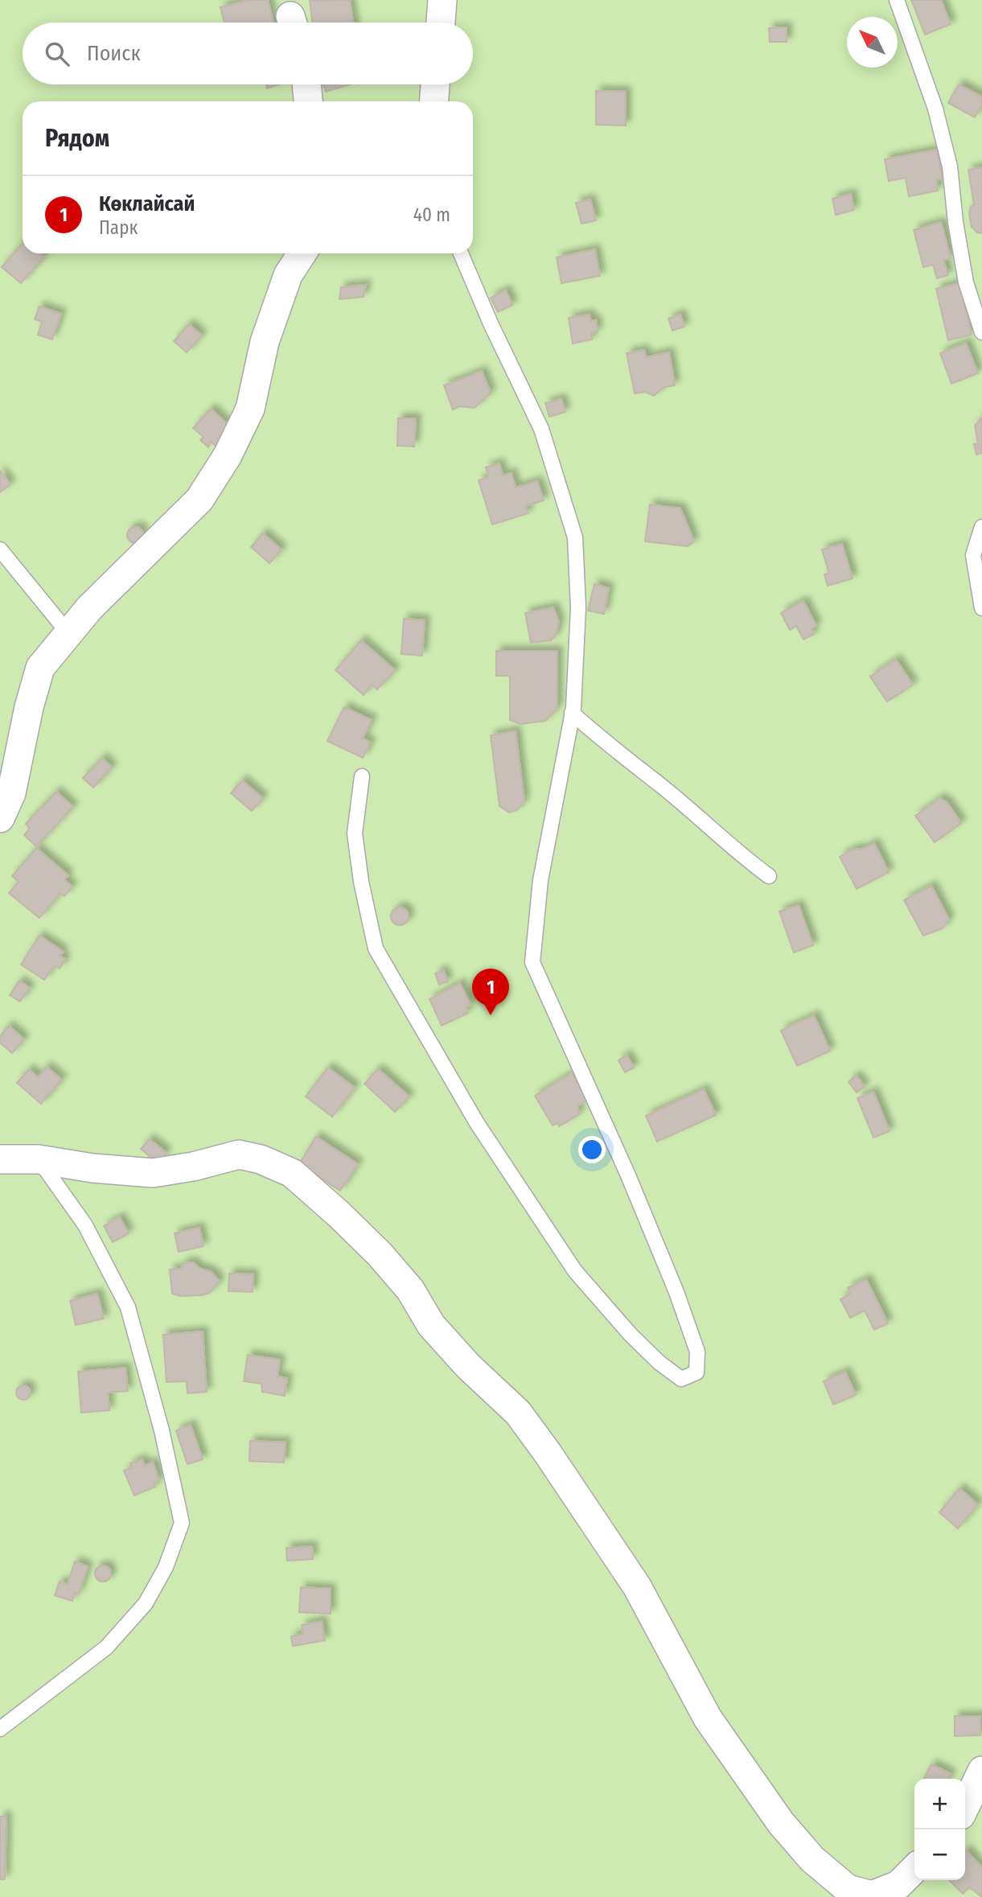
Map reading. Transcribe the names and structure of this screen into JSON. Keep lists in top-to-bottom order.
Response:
{
  "north": "top left",
  "page": {
    "search": "Поиск",
    "heading": "Рядом",
    "list": [
      {
        "mark": "1",
        "name": "Көклайсай",
        "note": "Парк",
        "value": "40 m"
      }
    ],
    "pins": "1",
    "map_buttons": ["+", "−"]
  }
}
